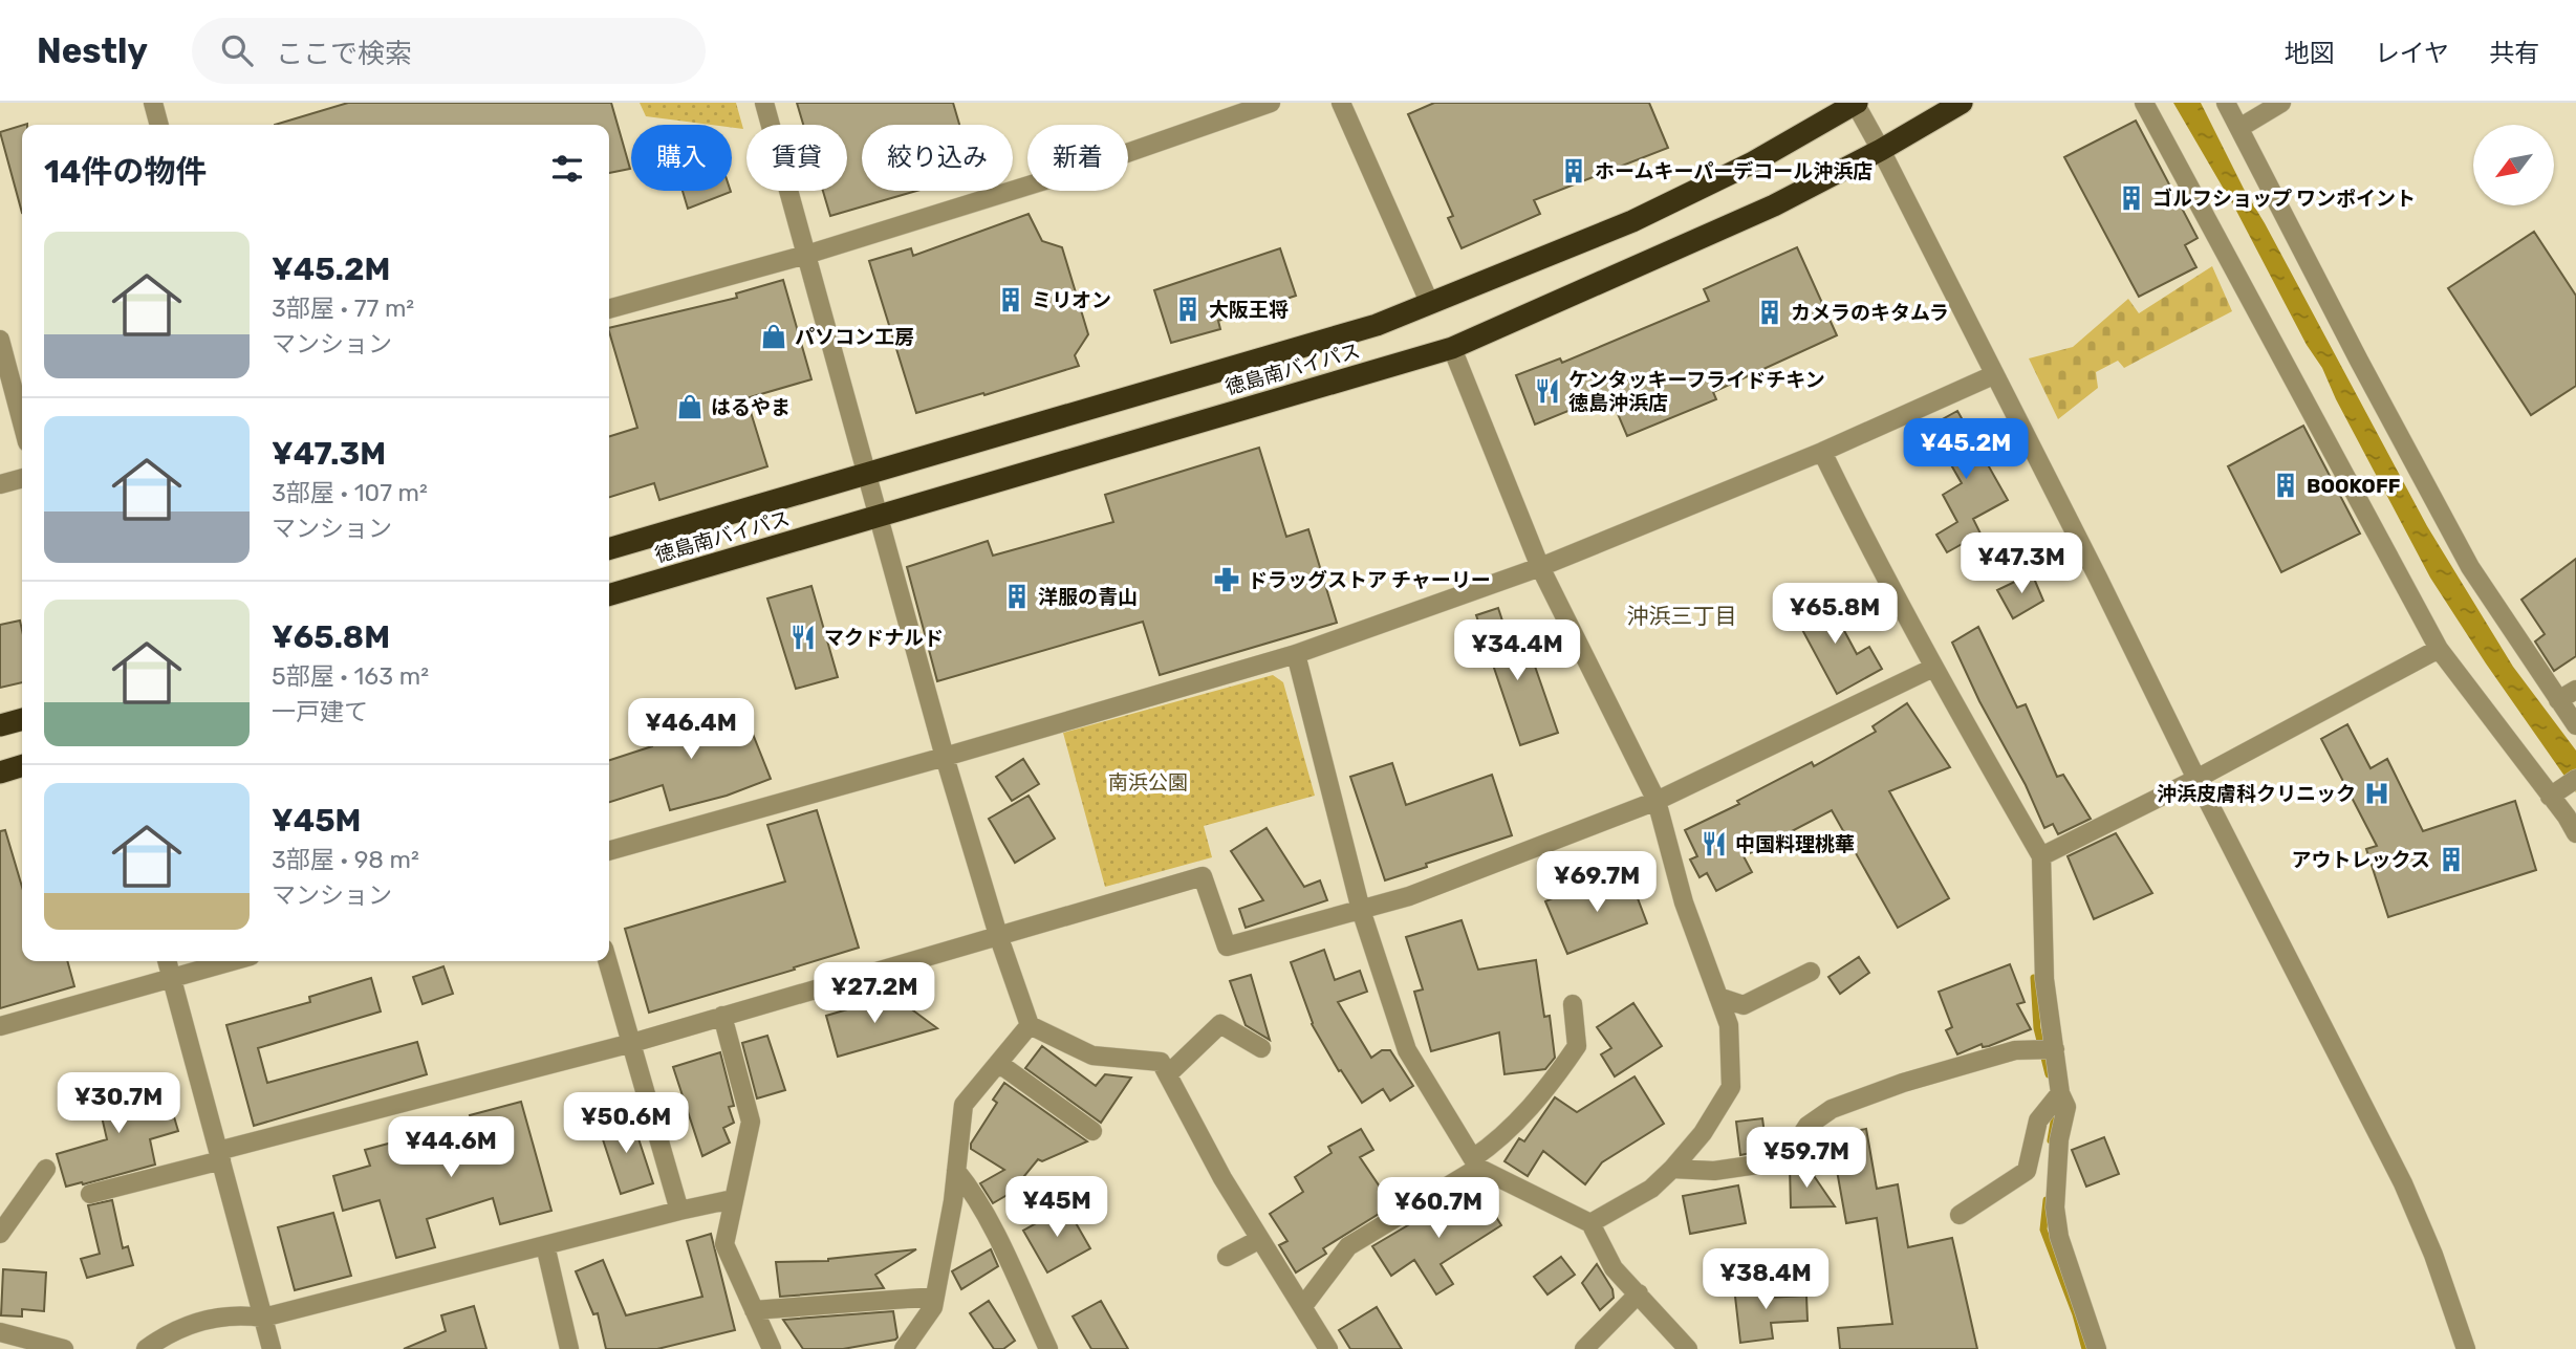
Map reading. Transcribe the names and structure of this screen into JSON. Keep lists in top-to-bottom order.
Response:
{
  "streets": {
    "highway": ["徳島南バイパス"]
  },
  "districts": ["沖浜三丁目"],
  "parks": ["南浜公園"],
  "places": {
    "building": [
      "ホームキーパーデコール沖浜店",
      "ゴルフショップ ワンポイント",
      "ミリオン",
      "大阪王将",
      "カメラのキタムラ",
      "BOOKOFF",
      "洋服の青山",
      "アウトレックス"
    ],
    "shop": ["パソコン工房", "はるやま"],
    "restaurant": ["ケンタッキーフライドチキン 徳島沖浜店", "マクドナルド", "中国料理桃華"],
    "pharmacy": ["ドラッグストア チャーリー"],
    "hospital": ["沖浜皮膚科クリニック"]
  },
  "north": "bottom left",
  "page": {
    "header": "Nestly",
    "search": "ここで検索",
    "nav": ["地図", "レイヤ", "共有"],
    "chip": [
      "購入",
      "賃貸",
      "絞り込み",
      "新着"
    ],
    "heading": "14件の物件",
    "list": [
      {
        "name": "¥45.2M",
        "note": "3部屋 · 77 m² · マンション"
      },
      {
        "name": "¥47.3M",
        "note": "3部屋 · 107 m² · マンション"
      },
      {
        "name": "¥65.8M",
        "note": "5部屋 · 163 m² · 一戸建て"
      },
      {
        "name": "¥45M",
        "note": "3部屋 · 98 m² · マンション"
      }
    ],
    "price": [
      "¥45.2M",
      "¥47.3M",
      "¥65.8M",
      "¥34.4M",
      "¥46.4M",
      "¥69.7M",
      "¥27.2M",
      "¥30.7M",
      "¥50.6M",
      "¥44.6M",
      "¥59.7M",
      "¥45M",
      "¥60.7M",
      "¥38.4M"
    ]
  }
}
